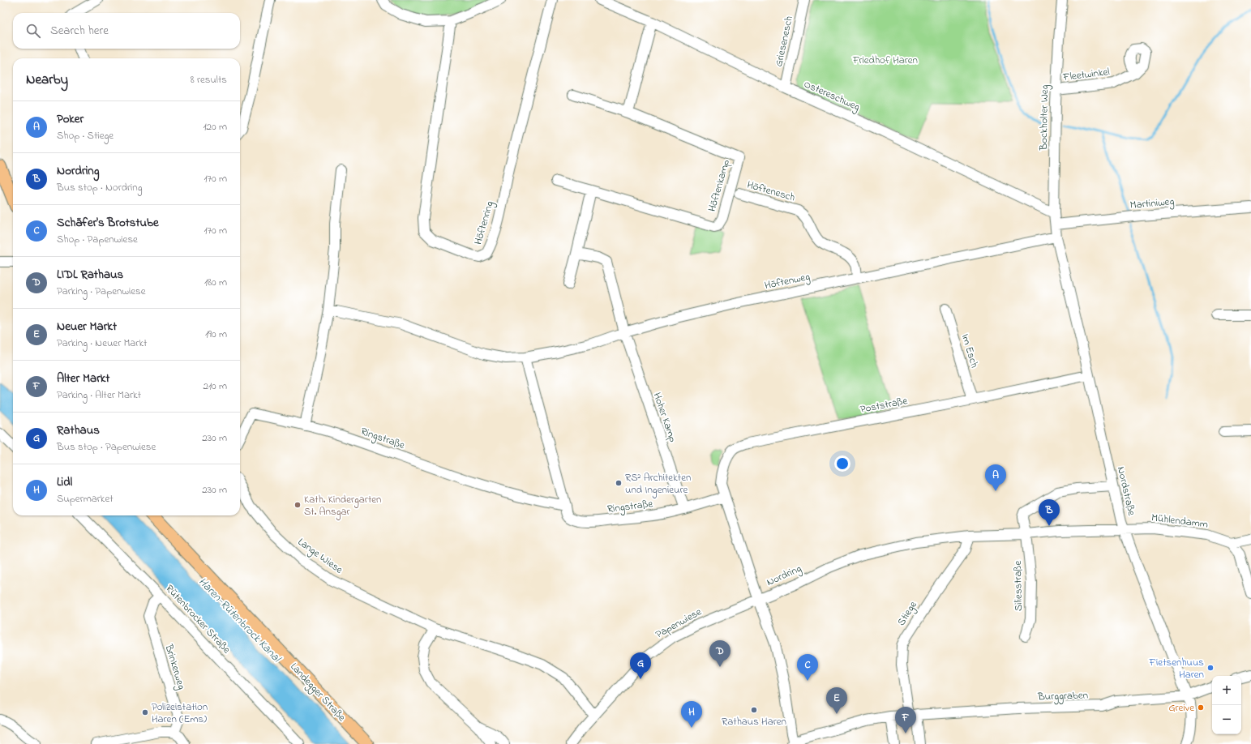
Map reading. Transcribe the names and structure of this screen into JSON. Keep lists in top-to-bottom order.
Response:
{
  "streets": {
    "main road": ["Landegger Straße"],
    "street": [
      "Griesenesch",
      "Fleetwinkel",
      "Ostereschweg",
      "Bockholter Weg",
      "Höftenkamp",
      "Höftenesch",
      "Martiniweg",
      "Höftenring",
      "Höftenweg",
      "Im Esch",
      "Poststraße",
      "Hoher Kamp",
      "Ringstraße",
      "Nordstraße",
      "Mühlendamm",
      "Lange Wiese",
      "Nordring",
      "Siliesstraße",
      "Stiege",
      "Rütenbrocker Straße",
      "Papenwiese",
      "Brinkerweg",
      "Burggraben"
    ]
  },
  "crossings": [
    ["Griesenesch", "Ostereschweg"],
    ["Fleetwinkel", "Bockholter Weg"],
    ["Ostereschweg", "Bockholter Weg"],
    ["Bockholter Weg", "Martiniweg"],
    ["Bockholter Weg", "Höftenweg"],
    ["Bockholter Weg", "Nordstraße"],
    ["Höftenesch", "Höftenweg"],
    ["Höftenweg", "Hoher Kamp"],
    ["Höftenweg", "Ringstraße"],
    ["Höftenweg", "Nordstraße"],
    ["Im Esch", "Poststraße"],
    ["Poststraße", "Ringstraße"],
    ["Poststraße", "Nordstraße"],
    ["Hoher Kamp", "Ringstraße"],
    ["Nordstraße", "Mühlendamm"],
    ["Nordstraße", "Nordring"],
    ["Nordstraße", "Burggraben"],
    ["Mühlendamm", "Nordring"],
    ["Lange Wiese", "Papenwiese"],
    ["Nordring", "Siliesstraße"],
    ["Nordring", "Stiege"],
    ["Nordring", "Papenwiese"],
    ["Stiege", "Burggraben"],
    ["Rütenbrocker Straße", "Brinkerweg"]
  ],
  "water": ["Haren-Rütenbrock Kanal"],
  "parks": ["Friedhof Haren"],
  "places": [
    "RS² Architekten und Ingenieure",
    "Kath. Kindergarten St. Ansgar",
    "Fietsenhuus Haren",
    "Greive",
    "Rathaus Haren",
    "Polizeistation Haren (Ems)"
  ],
  "page": {
    "search": "Search here",
    "heading": ["Nearby", "8 results"],
    "list": [
      {
        "mark": "A",
        "name": "Poker",
        "note": "Shop · Stiege",
        "value": "120 m"
      },
      {
        "mark": "B",
        "name": "Nordring",
        "note": "Bus stop · Nordring",
        "value": "170 m"
      },
      {
        "mark": "C",
        "name": "Schäfer's Brotstube",
        "note": "Shop · Papenwiese",
        "value": "170 m"
      },
      {
        "mark": "D",
        "name": "LIDL Rathaus",
        "note": "Parking · Papenwiese",
        "value": "180 m"
      },
      {
        "mark": "E",
        "name": "Neuer Markt",
        "note": "Parking · Neuer Markt",
        "value": "190 m"
      },
      {
        "mark": "F",
        "name": "Alter Markt",
        "note": "Parking · Alter Markt",
        "value": "210 m"
      },
      {
        "mark": "G",
        "name": "Rathaus",
        "note": "Bus stop · Papenwiese",
        "value": "230 m"
      },
      {
        "mark": "H",
        "name": "Lidl",
        "note": "Supermarket",
        "value": "230 m"
      }
    ],
    "pins": [
      "A",
      "B",
      "D",
      "G",
      "C",
      "E",
      "H",
      "F"
    ],
    "map_buttons": ["+", "−"]
  }
}
